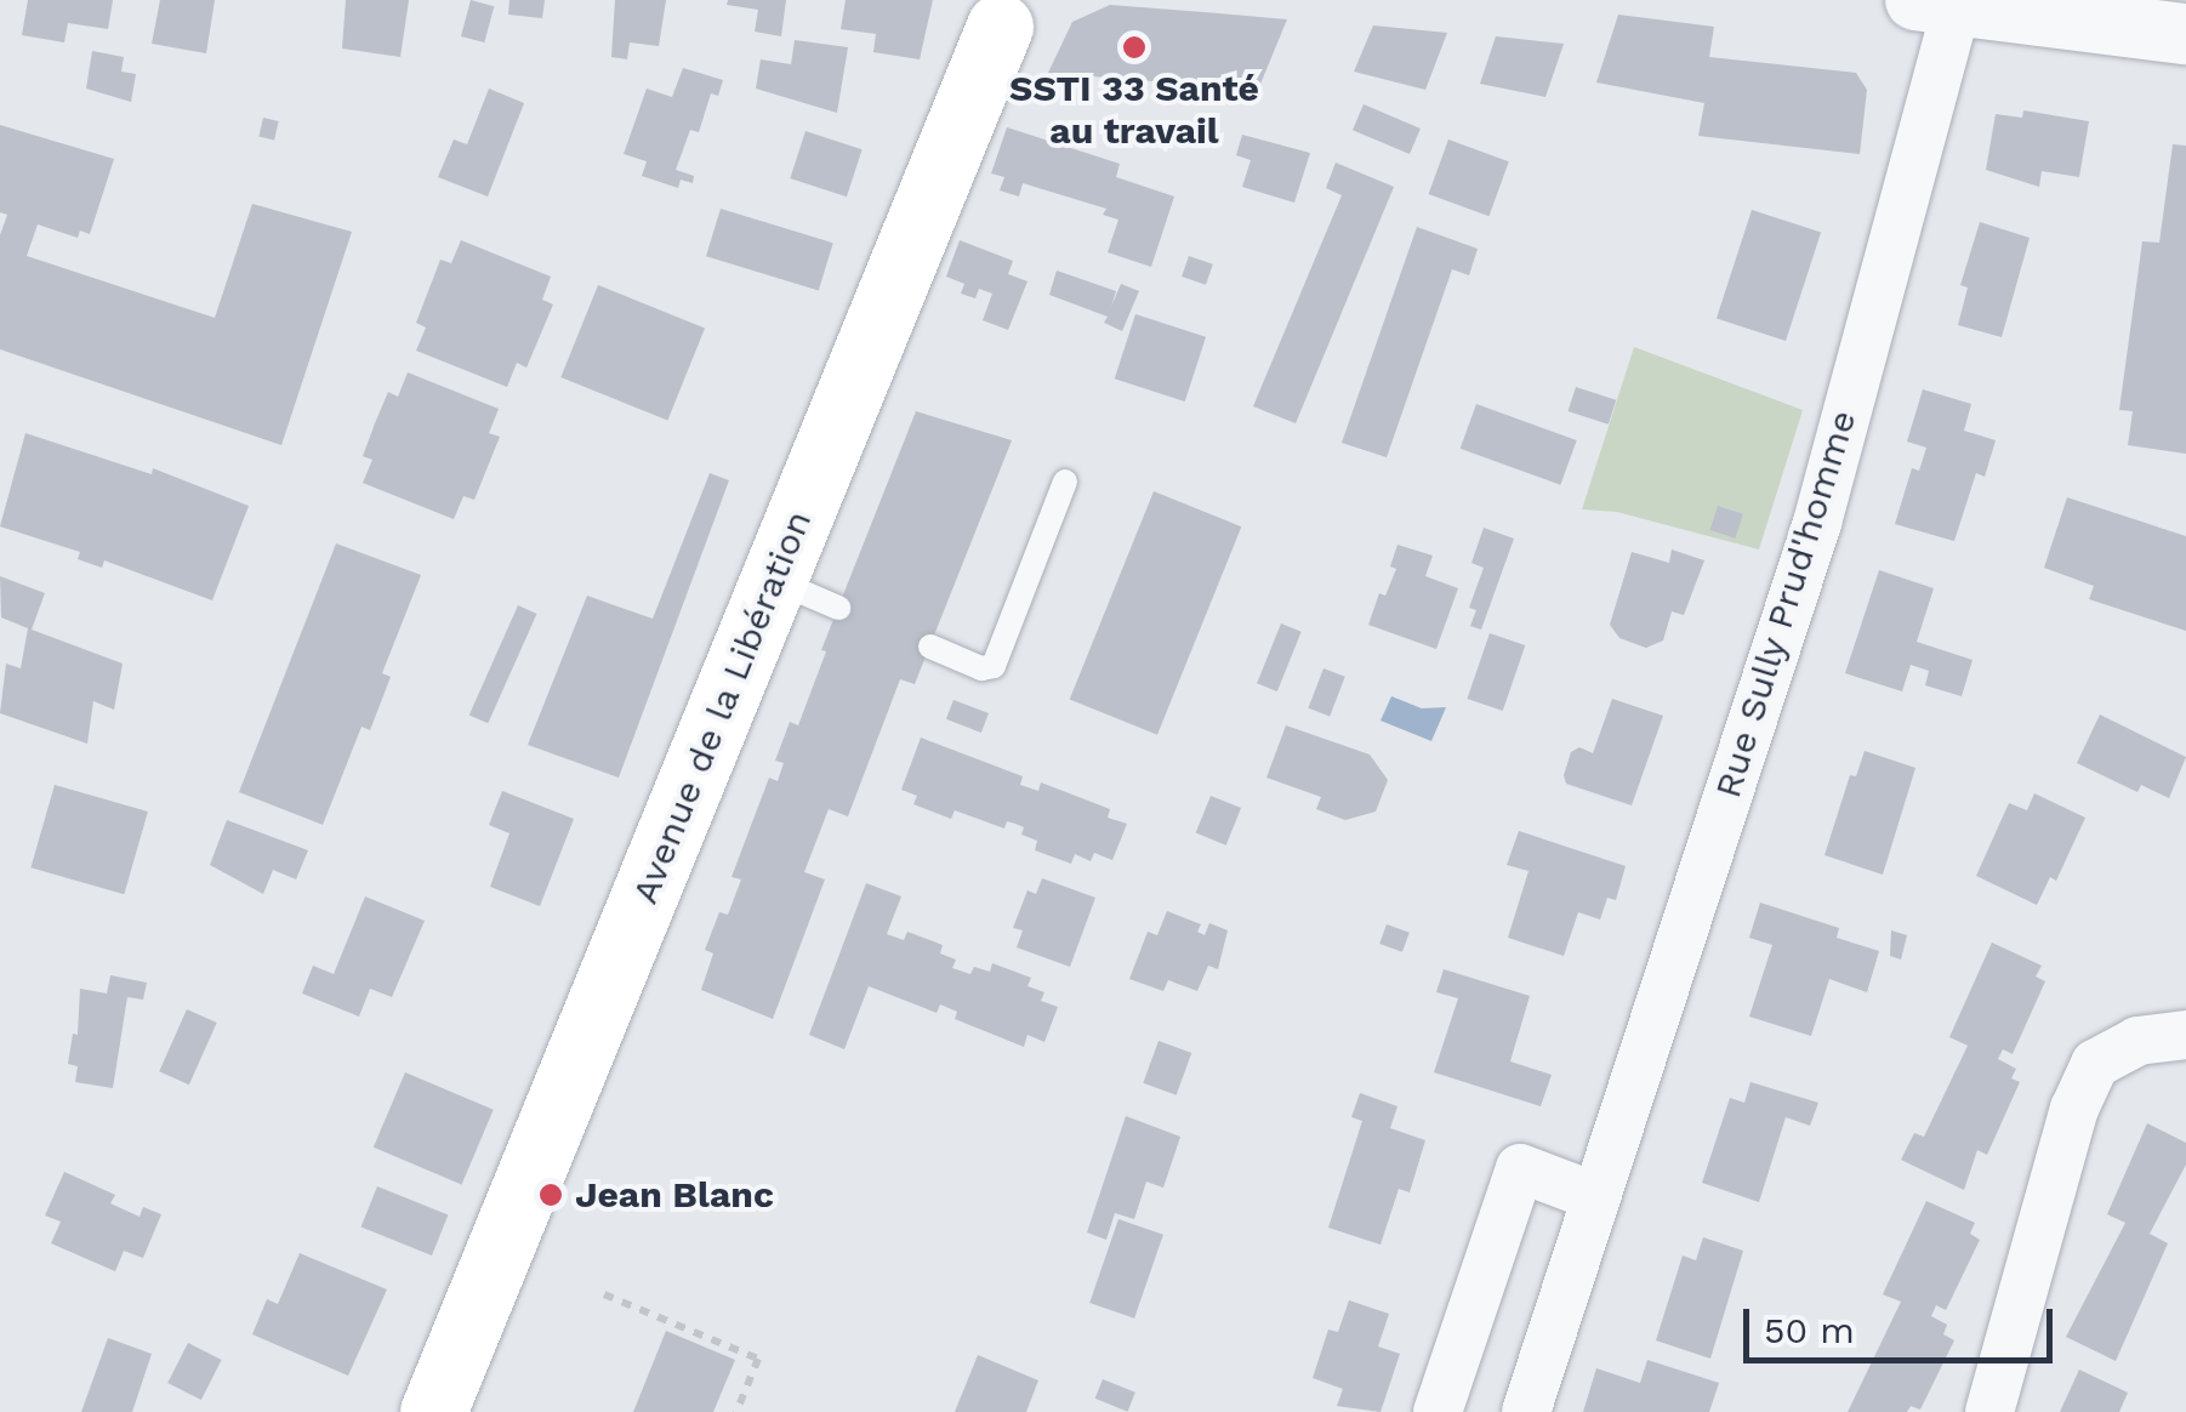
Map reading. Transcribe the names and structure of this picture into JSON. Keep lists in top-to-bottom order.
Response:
{
  "streets": {
    "main road": ["Avenue de la Libération"],
    "street": ["Rue Sully Prud'homme"]
  },
  "places": ["SSTI 33 Santé au travail", "Jean Blanc"],
  "scale_bar": "50 m"
}
